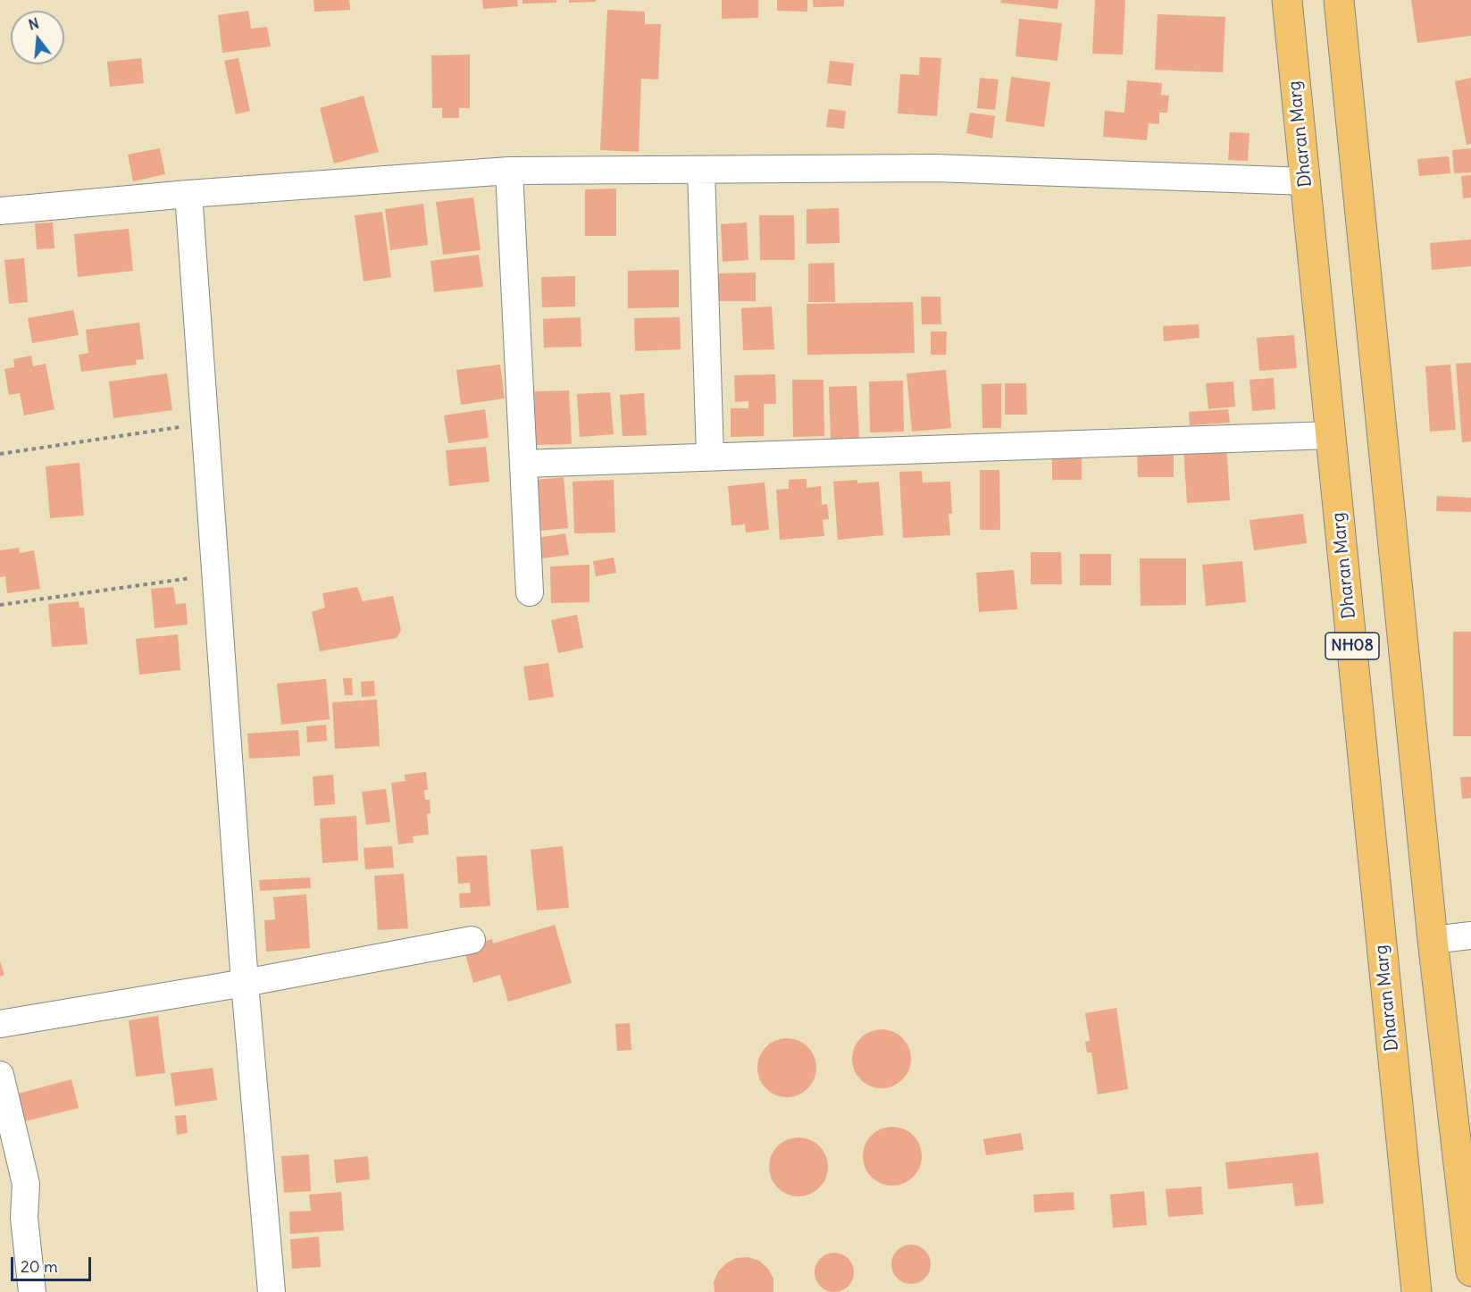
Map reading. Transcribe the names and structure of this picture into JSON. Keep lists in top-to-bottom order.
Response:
{
  "streets": {
    "main road": ["Dharan Marg", "NH08"]
  },
  "scale_bar": "20 m",
  "north": "top"
}
